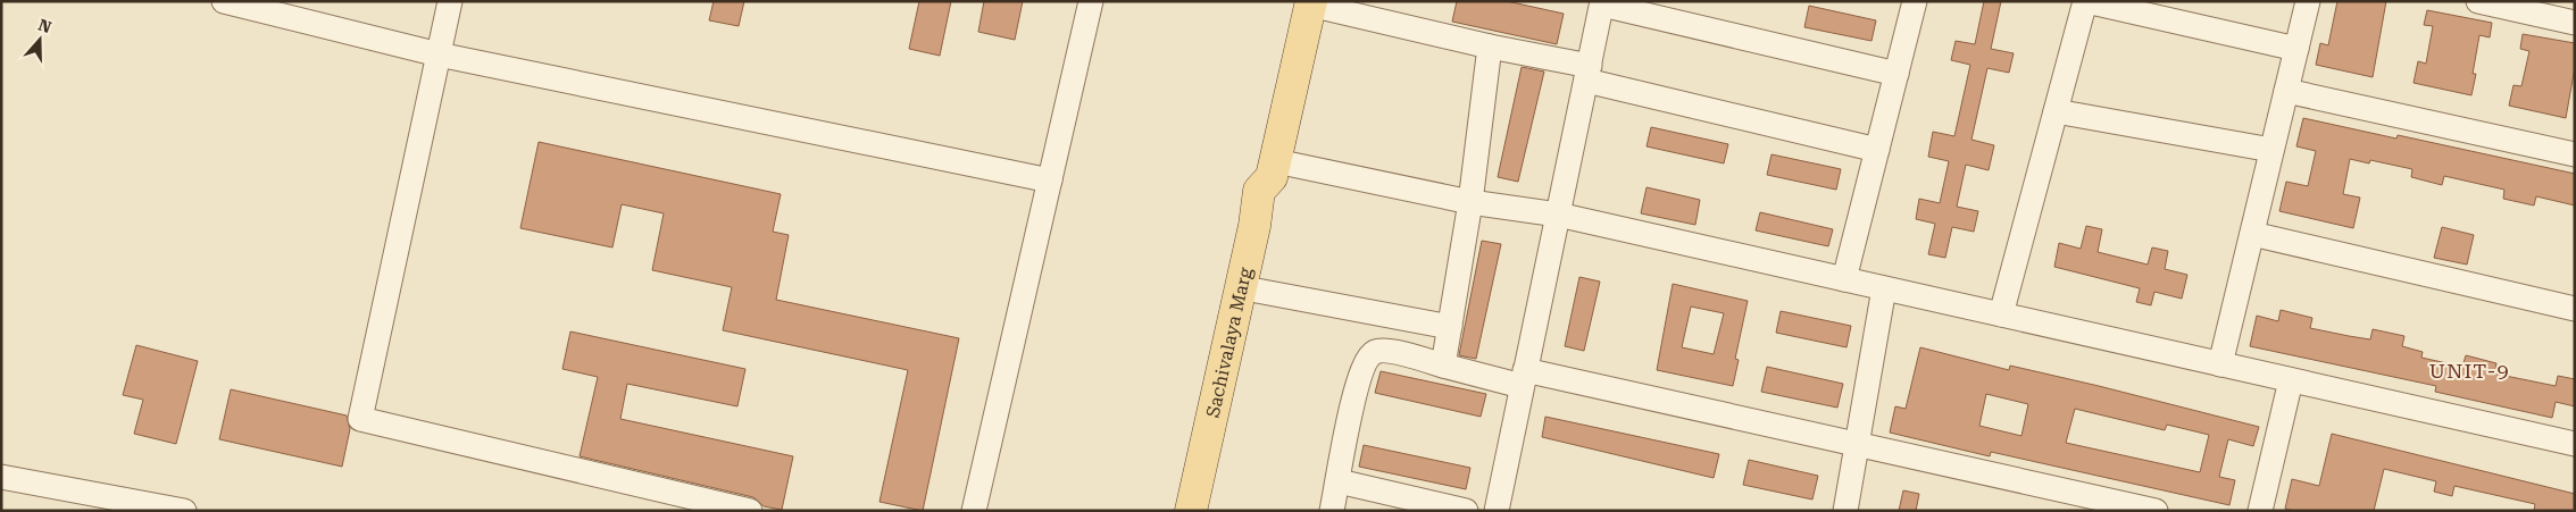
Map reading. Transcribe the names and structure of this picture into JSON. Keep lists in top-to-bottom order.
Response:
{
  "streets": {
    "main road": ["Sachivalaya Marg"]
  },
  "districts": ["UNIT-9"],
  "north": "top"
}
